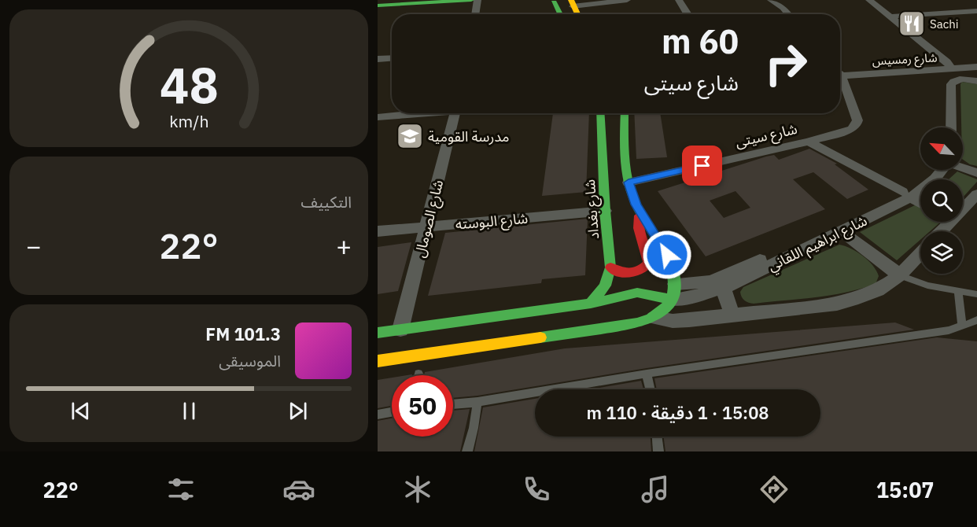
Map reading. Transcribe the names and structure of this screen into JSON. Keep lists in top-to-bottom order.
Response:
{
  "streets": {
    "main road": ["شارع بغداد", "شارع ابراهيم اللقاني"],
    "street": [
      "شارع رمسيس",
      "شارع سيتى",
      "شارع الصومال",
      "شارع البوسته"
    ]
  },
  "crossings": [
    ["شارع بغداد", "شارع البوسته"],
    ["شارع بغداد", "شارع ابراهيم اللقاني"],
    ["شارع الصومال", "شارع البوسته"],
    ["شارع الصومال", "شارع ابراهيم اللقاني"]
  ],
  "places": {
    "restaurant": ["Sachi"],
    "school or university": ["مدرسة القومية"]
  },
  "north": "top left",
  "page": {
    "turn": ["60 m", "شارع سيتى"],
    "tile": "التكييف",
    "heat": ["−", "22°", "+"],
    "song": ["101.3 FM", "الموسيقى"],
    "limit": "50",
    "trip": "15:08 · 1 دقيقة · 110 m",
    "tabs": ["15:07", "22°"],
    "gauge": ["48", "km/h"]
  }
}
